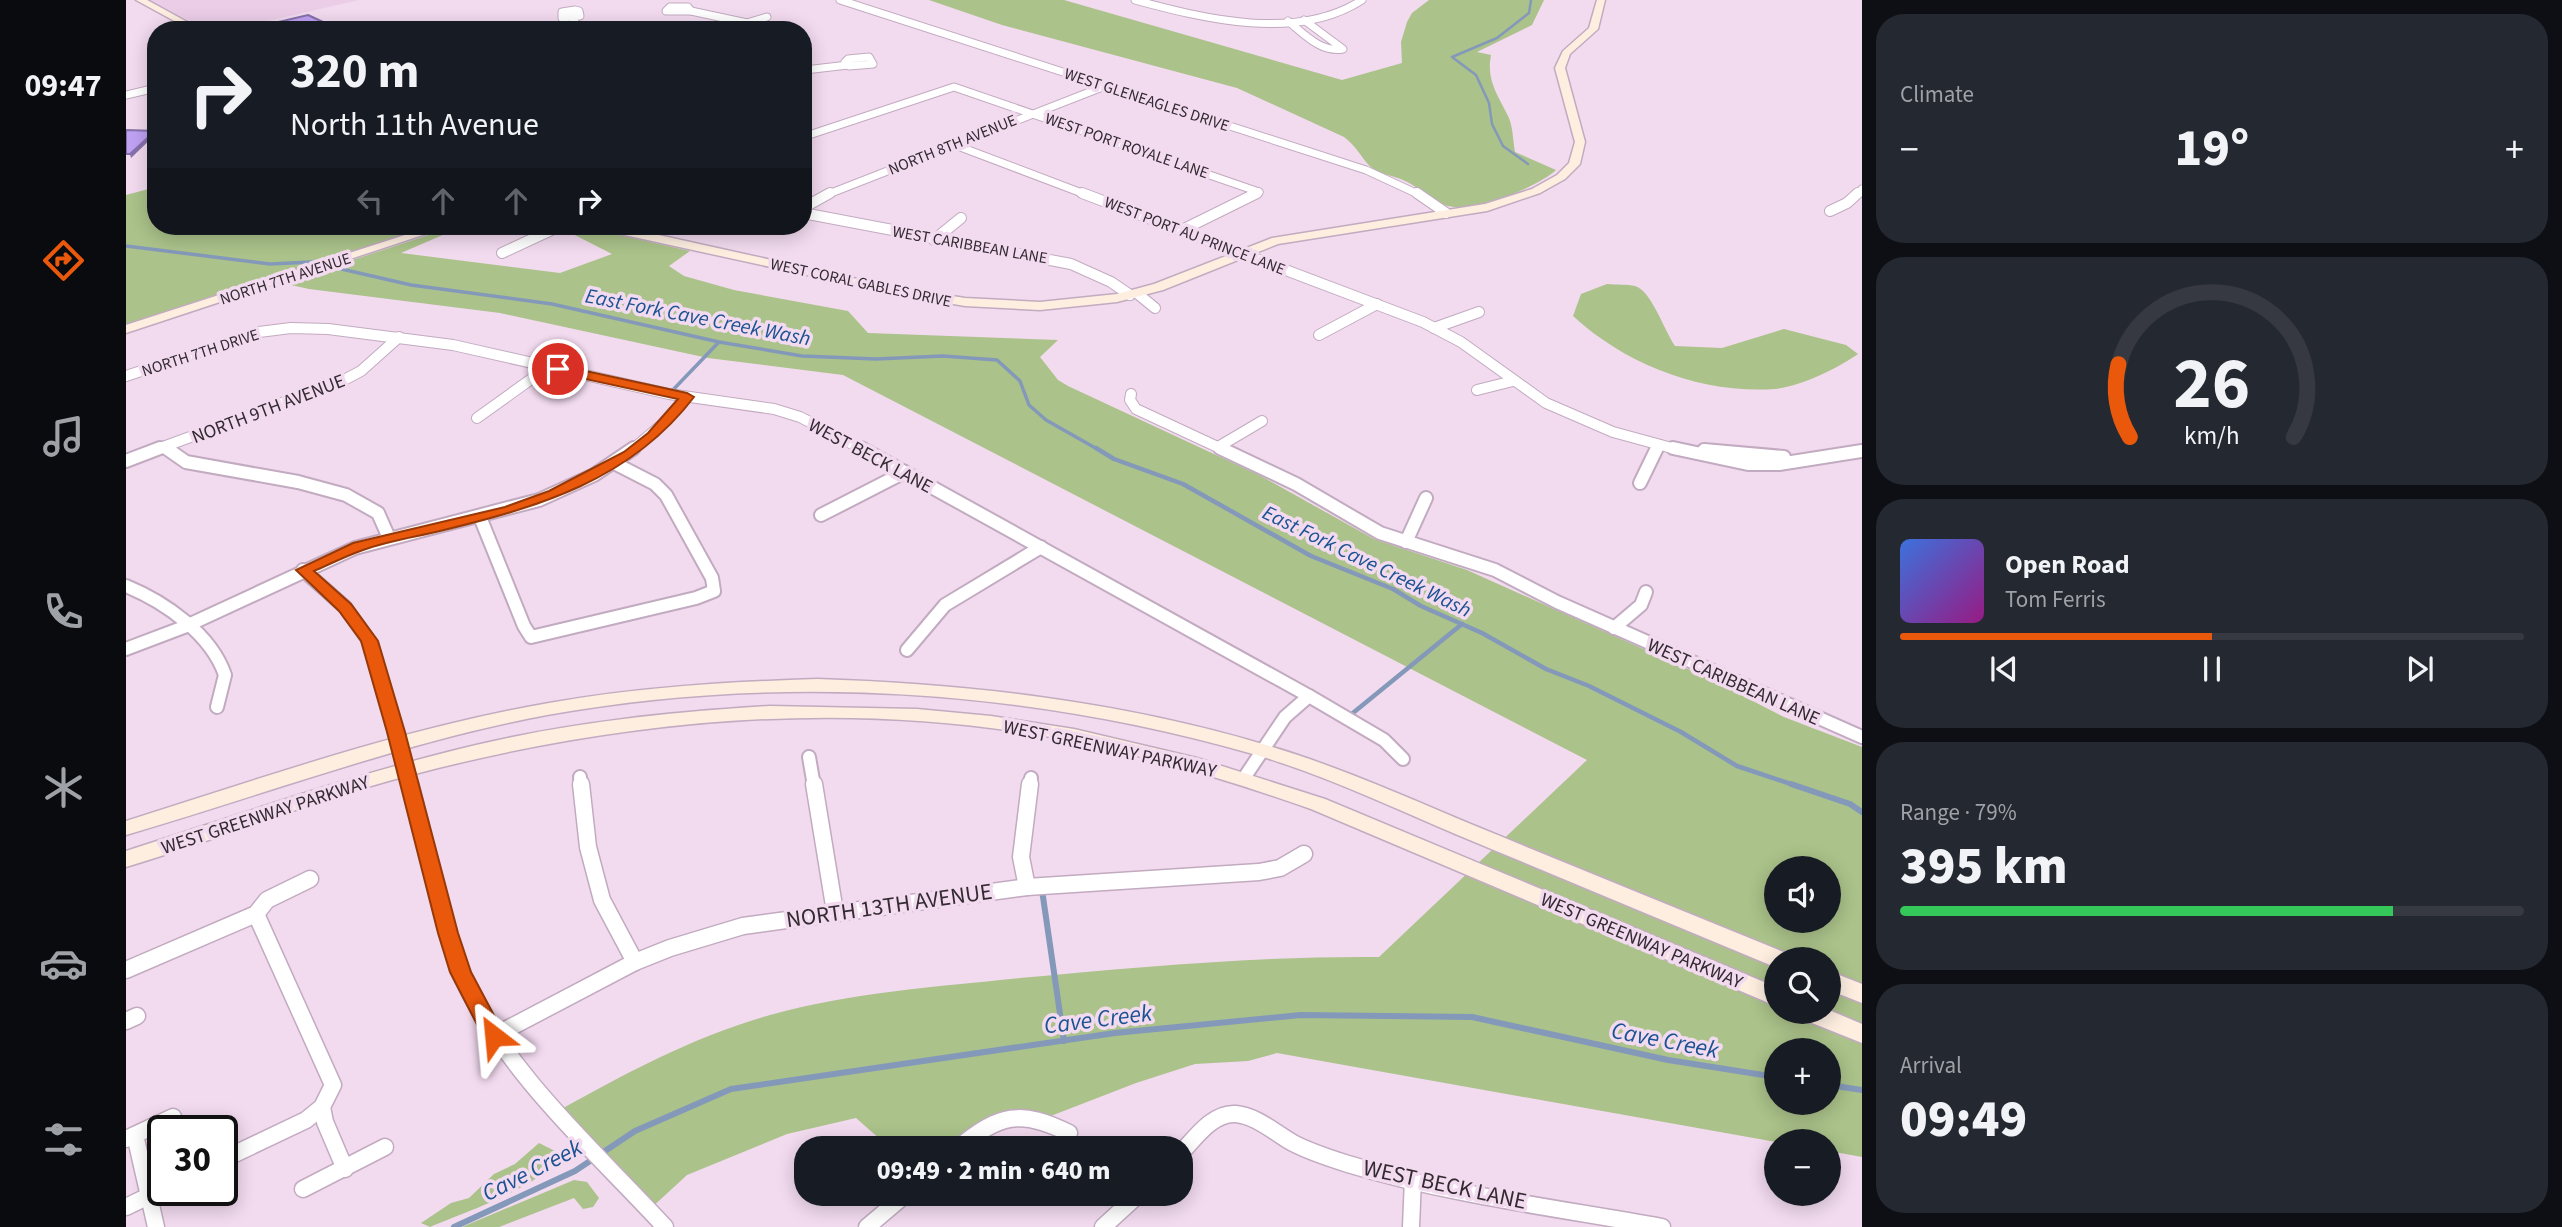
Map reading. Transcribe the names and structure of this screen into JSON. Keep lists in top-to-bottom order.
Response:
{
  "streets": {
    "street": [
      "WEST GLENEAGLES DRIVE",
      "NORTH 8TH AVENUE",
      "WEST PORT ROYALE LANE",
      "WEST PORT AU PRINCE LANE",
      "WEST CARIBBEAN LANE",
      "NORTH 7TH AVENUE",
      "WEST CORAL GABLES DRIVE",
      "NORTH 7TH DRIVE",
      "NORTH 9TH AVENUE",
      "WEST BECK LANE",
      "WEST GREENWAY PARKWAY",
      "NORTH 13TH AVENUE"
    ]
  },
  "crossings": [
    ["WEST GLENEAGLES DRIVE", "NORTH 8TH AVENUE"],
    ["WEST GLENEAGLES DRIVE", "WEST CORAL GABLES DRIVE"],
    ["NORTH 8TH AVENUE", "WEST PORT ROYALE LANE"],
    ["NORTH 8TH AVENUE", "WEST PORT AU PRINCE LANE"],
    ["WEST PORT ROYALE LANE", "WEST PORT AU PRINCE LANE"],
    ["WEST PORT AU PRINCE LANE", "WEST CORAL GABLES DRIVE"],
    ["WEST CARIBBEAN LANE", "WEST CORAL GABLES DRIVE"],
    ["NORTH 7TH DRIVE", "WEST BECK LANE"],
    ["NORTH 9TH AVENUE", "WEST BECK LANE"]
  ],
  "water": ["East Fork Cave Creek Wash", "Cave Creek"],
  "page": {
    "tabs": "09:47",
    "tile": [
      "Climate",
      ["Range · 79%", "395 km"],
      ["Arrival", "09:49"]
    ],
    "turn": ["320 m", "North 11th Avenue"],
    "heat": ["−", "19°", "+"],
    "song": ["Open Road", "Tom Ferris"],
    "map_buttons": ["+", "−"],
    "limit": "30",
    "trip": "09:49 · 2 min · 640 m",
    "gauge": ["26", "km/h"]
  }
}
